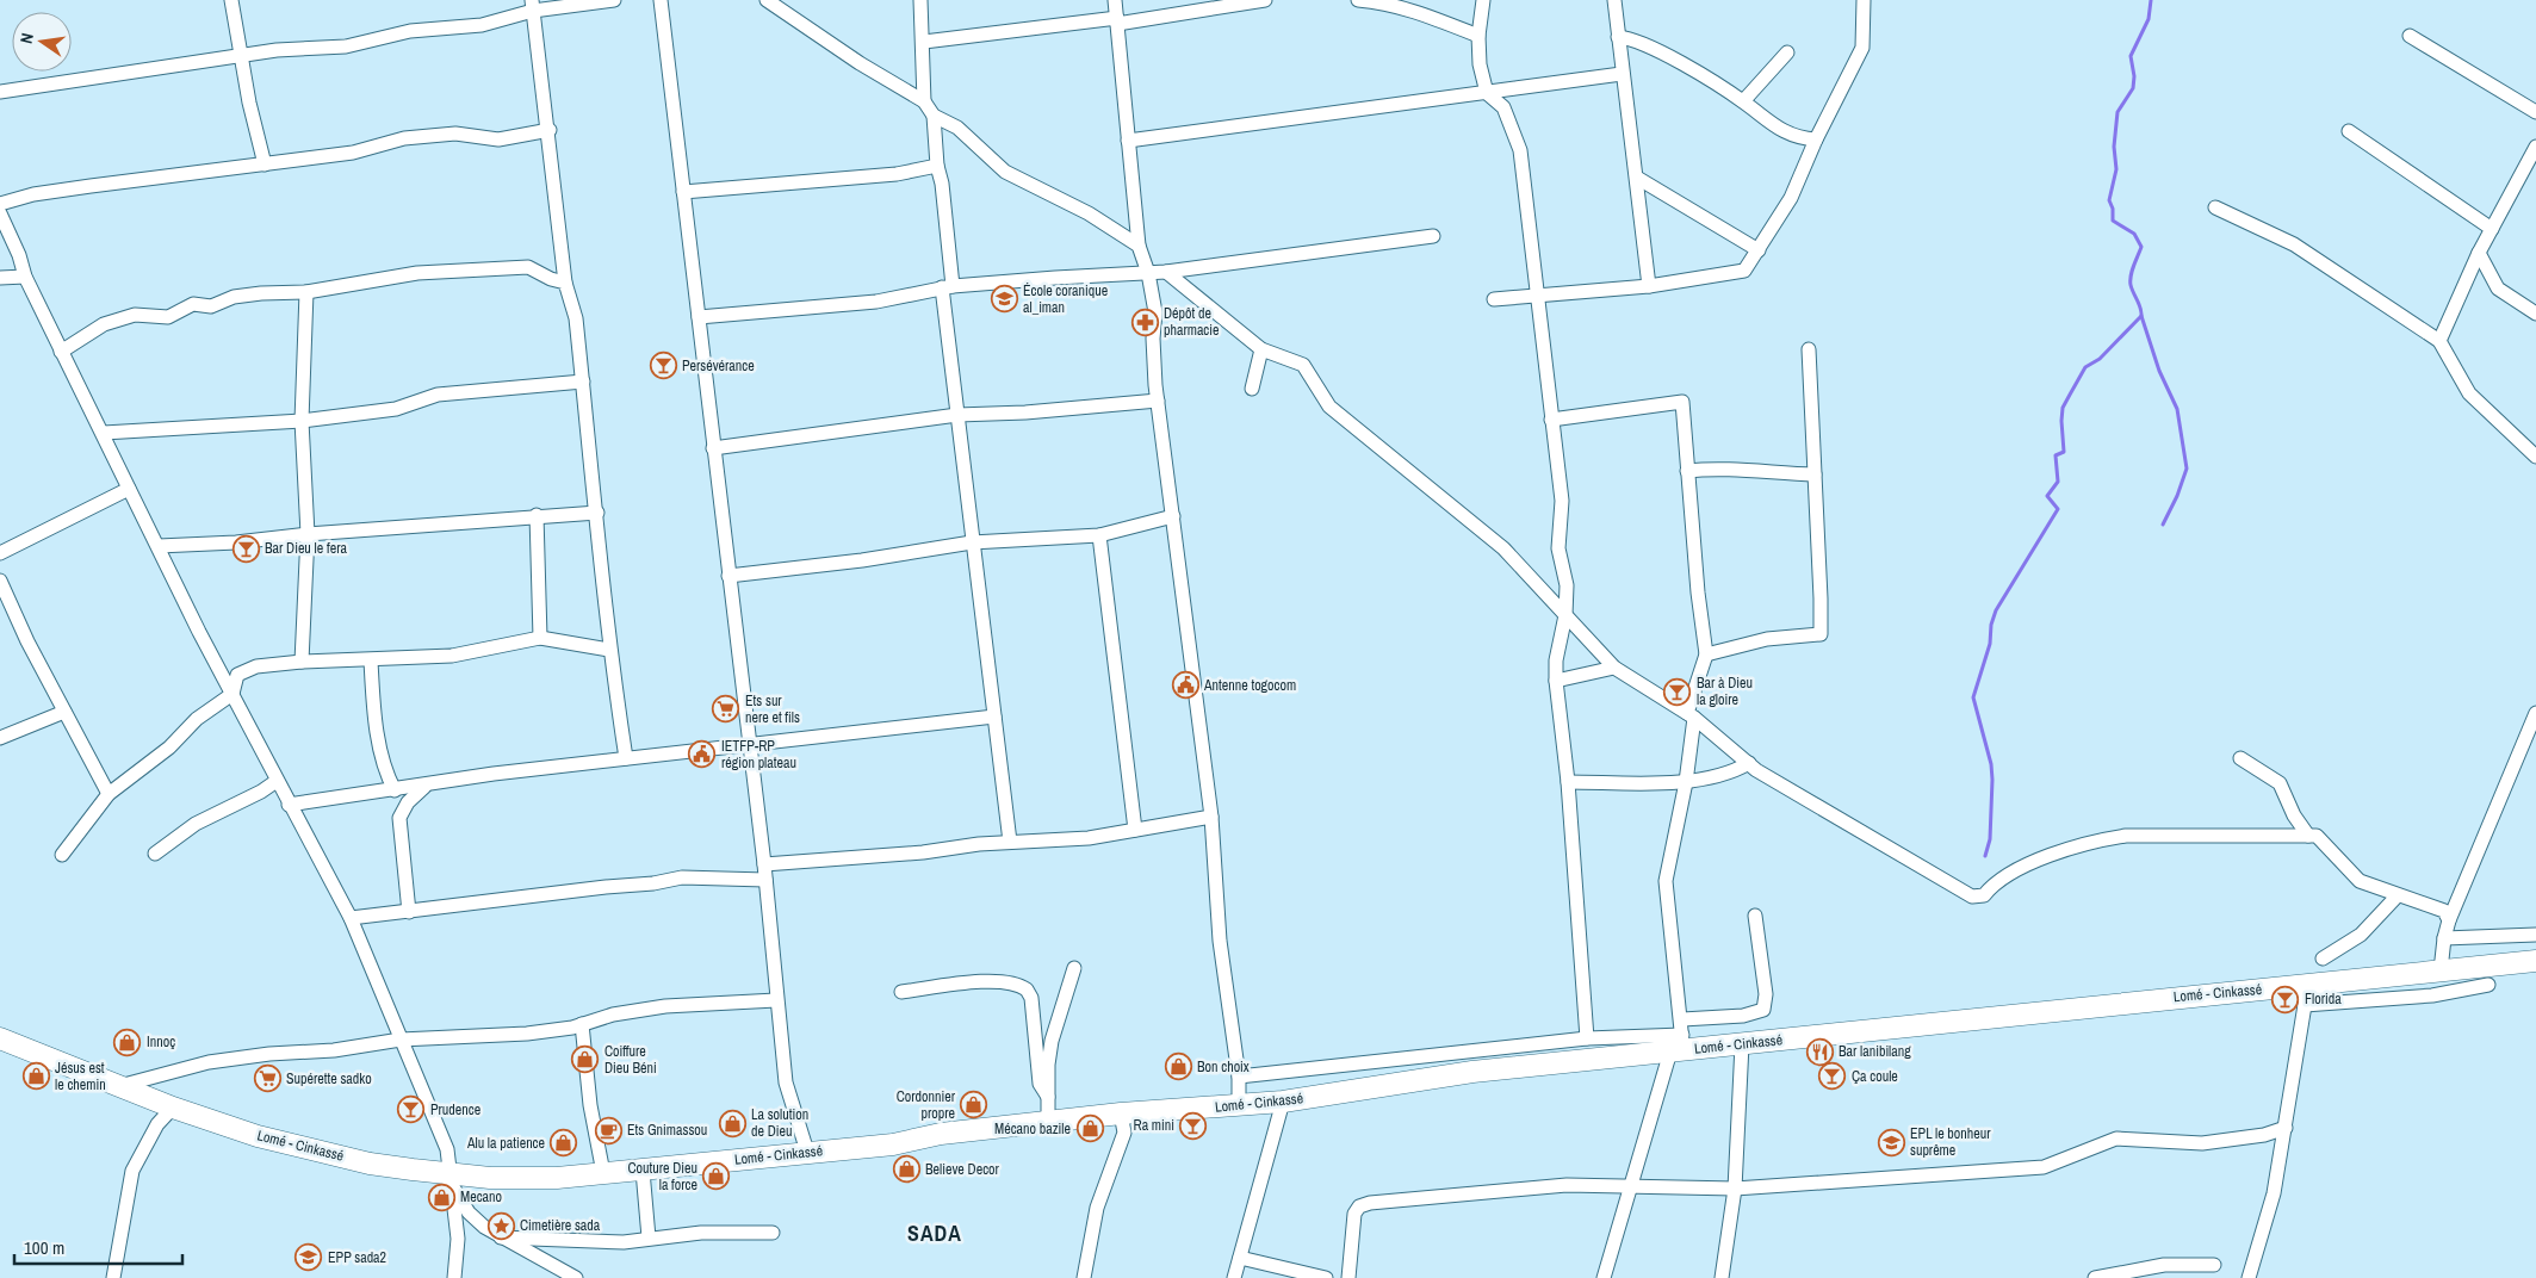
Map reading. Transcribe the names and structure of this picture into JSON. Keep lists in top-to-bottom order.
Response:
{
  "streets": {
    "highway": ["Lomé - Cinkassé"]
  },
  "districts": ["SADA"],
  "places": {
    "school or university": ["École coranique al_iman", "EPL le bonheur suprême", "EPP sada2"],
    "pharmacy": ["Dépôt de pharmacie"],
    "bar": [
      "Persévérance",
      "Bar Dieu le fera",
      "Bar à Dieu la gloire",
      "Florida",
      "Ça coule",
      "Prudence",
      "Ra mini"
    ],
    "public building": ["Antenne togocom", "IETFP-RP région plateau"],
    "supermarket": ["Ets sur nere et fils", "Supérette sadko"],
    "shop": [
      "Innoç",
      "Coiffure Dieu Béni",
      "Bon choix",
      "Jésus est le chemin",
      "Cordonnier propre",
      "La solution de Dieu",
      "Mécano bazile",
      "Alu la patience",
      "Believe Decor",
      "Couture Dieu la force",
      "Mecano"
    ],
    "restaurant": ["Bar lanibilang"],
    "cafe": ["Ets Gnimassou"],
    "place": ["Cimetière sada"]
  },
  "scale_bar": "100 m",
  "north": "left"
}
